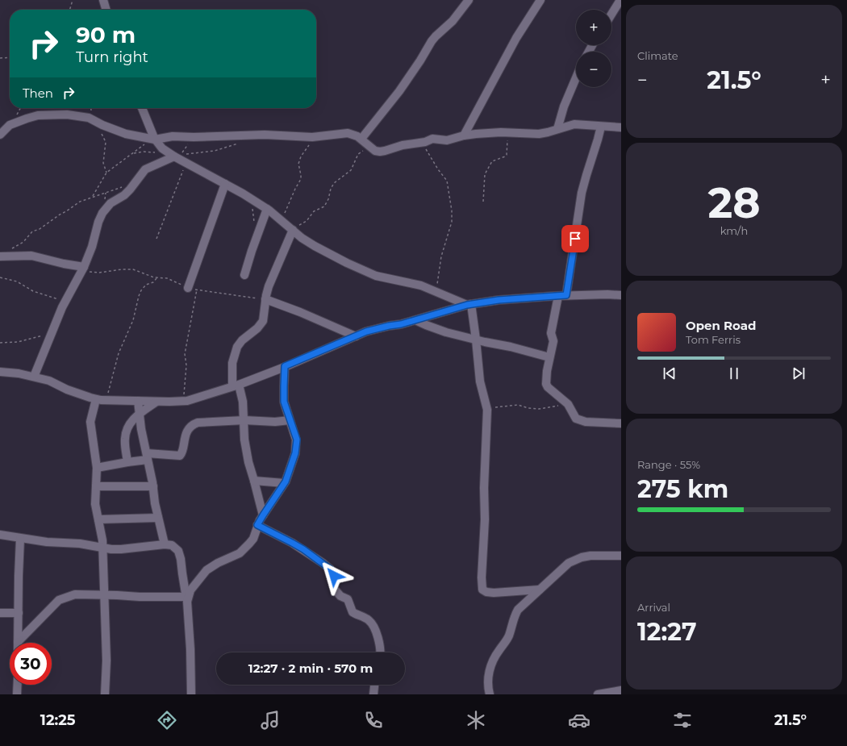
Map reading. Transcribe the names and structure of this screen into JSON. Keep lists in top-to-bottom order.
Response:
{
  "page": {
    "tile": [
      "Climate",
      ["28", "km/h"],
      ["Range · 55%", "275 km"],
      ["Arrival", "12:27"]
    ],
    "map_buttons": ["+", "−"],
    "turn": ["90 m", "Turn right"],
    "heat": ["−", "21.5°", "+"],
    "then": "Then",
    "song": ["Open Road", "Tom Ferris"],
    "limit": "30",
    "trip": "12:27 · 2 min · 570 m",
    "tabs": ["12:25", "21.5°"]
  }
}
